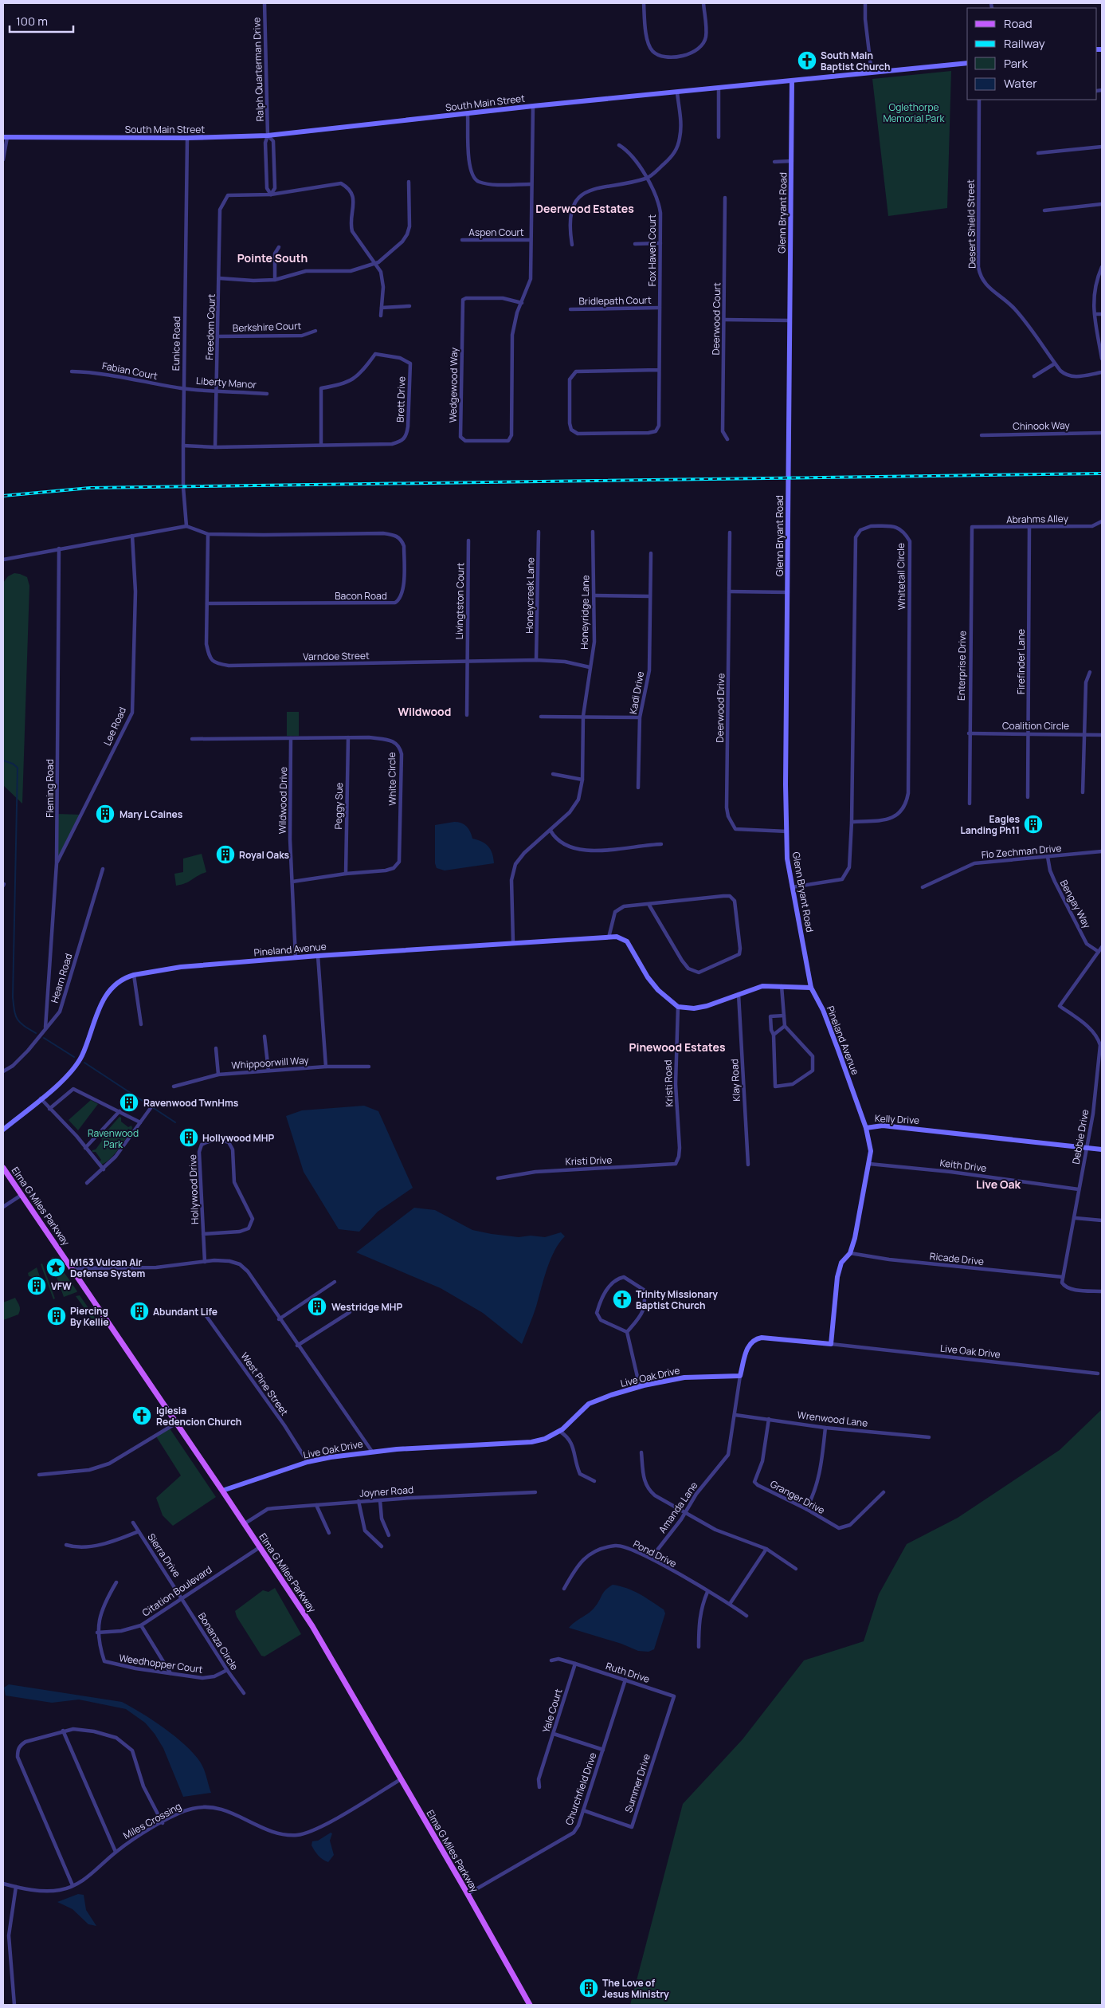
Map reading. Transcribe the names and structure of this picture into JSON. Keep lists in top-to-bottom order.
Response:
{
  "streets": {
    "main road": ["Elma G Miles Parkway"],
    "street": [
      "Ralph Quarterman Drive",
      "South Main Street",
      "Glenn Bryant Road",
      "Desert Shield Street",
      "Aspen Court",
      "Fox Haven Court",
      "Bridlepath Court",
      "Deerwood Court",
      "Freedom Court",
      "Berkshire Court",
      "Eunice Road",
      "Fabian Court",
      "Liberty Manor",
      "Wedgewood Way",
      "Brett Drive",
      "Chinook Way",
      "Abrahms Alley",
      "Whitetail Circle",
      "Bacon Road",
      "Honeycreek Lane",
      "Livingtston Court",
      "Honeyridge Lane",
      "Varndoe Street",
      "Firefinder Lane",
      "Enterprise Drive",
      "Kadi Drive",
      "Deerwood Drive",
      "Coalition Circle",
      "Lee Road",
      "White Circle",
      "Fleming Road",
      "Wildwood Drive",
      "Peggy Sue",
      "Flo Zechman Drive",
      "Bengay Way",
      "Pineland Avenue",
      "Hearn Road",
      "Whippoorwill Way",
      "Klay Road",
      "Kristi Road",
      "Kelly Drive",
      "Debbie Drive",
      "Kristi Drive",
      "Keith Drive",
      "Hollywood Drive",
      "Ricade Drive",
      "Live Oak Drive",
      "West Pine Street",
      "Wrenwood Lane",
      "Joyner Road",
      "Granger Drive",
      "Amanda Lane",
      "Pond Drive",
      "Sierra Drive",
      "Citation Boulevard",
      "Bonanza Circle",
      "Weedhopper Court",
      "Ruth Drive",
      "Yale Court",
      "Summer Drive",
      "Churchfield Drive",
      "Miles Crossing"
    ]
  },
  "crossings": [
    ["Ralph Quarterman Drive", "South Main Street"],
    ["Ralph Quarterman Drive", "Freedom Court"],
    ["South Main Street", "Glenn Bryant Road"],
    ["South Main Street", "Eunice Road"],
    ["South Main Street", "Wedgewood Way"],
    ["Glenn Bryant Road", "Whitetail Circle"],
    ["Glenn Bryant Road", "Deerwood Drive"],
    ["Glenn Bryant Road", "Pineland Avenue"],
    ["Aspen Court", "Wedgewood Way"],
    ["Fox Haven Court", "Bridlepath Court"],
    ["Freedom Court", "Berkshire Court"],
    ["Freedom Court", "Liberty Manor"],
    ["Freedom Court", "Brett Drive"],
    ["Eunice Road", "Fabian Court"],
    ["Eunice Road", "Liberty Manor"],
    ["Eunice Road", "Brett Drive"],
    ["Fabian Court", "Liberty Manor"],
    ["Abrahms Alley", "Firefinder Lane"],
    ["Abrahms Alley", "Enterprise Drive"],
    ["Bacon Road", "Varndoe Street"],
    ["Honeycreek Lane", "Varndoe Street"],
    ["Livingtston Court", "Varndoe Street"],
    ["Honeyridge Lane", "Varndoe Street"],
    ["Firefinder Lane", "Coalition Circle"],
    ["Enterprise Drive", "Coalition Circle"],
    ["Lee Road", "Fleming Road"],
    ["White Circle", "Wildwood Drive"],
    ["White Circle", "Peggy Sue"],
    ["Fleming Road", "Hearn Road"],
    ["Wildwood Drive", "Pineland Avenue"],
    ["Flo Zechman Drive", "Bengay Way"],
    ["Bengay Way", "Debbie Drive"],
    ["Pineland Avenue", "Kristi Road"],
    ["Pineland Avenue", "Kelly Drive"],
    ["Kristi Road", "Kristi Drive"],
    ["Kelly Drive", "Debbie Drive"],
    ["Kelly Drive", "Keith Drive"],
    ["Kelly Drive", "Ricade Drive"],
    ["Kelly Drive", "Live Oak Drive"],
    ["Debbie Drive", "Keith Drive"],
    ["Debbie Drive", "Ricade Drive"],
    ["Elma G Miles Parkway", "Live Oak Drive"],
    ["Elma G Miles Parkway", "Joyner Road"],
    ["Elma G Miles Parkway", "Citation Boulevard"],
    ["Elma G Miles Parkway", "Churchfield Drive"],
    ["Elma G Miles Parkway", "Miles Crossing"],
    ["Live Oak Drive", "West Pine Street"],
    ["Live Oak Drive", "Amanda Lane"],
    ["Wrenwood Lane", "Granger Drive"],
    ["Wrenwood Lane", "Amanda Lane"],
    ["Amanda Lane", "Pond Drive"],
    ["Sierra Drive", "Citation Boulevard"],
    ["Sierra Drive", "Bonanza Circle"],
    ["Citation Boulevard", "Bonanza Circle"],
    ["Citation Boulevard", "Weedhopper Court"],
    ["Bonanza Circle", "Weedhopper Court"],
    ["Ruth Drive", "Yale Court"],
    ["Ruth Drive", "Summer Drive"],
    ["Ruth Drive", "Churchfield Drive"],
    ["Summer Drive", "Churchfield Drive"]
  ],
  "districts": [
    "Deerwood Estates",
    "Pointe South",
    "Wildwood",
    "Pinewood Estates",
    "Live Oak"
  ],
  "parks": ["Oglethorpe Memorial Park", "Ravenwood Park"],
  "places": {
    "church": ["South Main Baptist Church", "Trinity Missionary Baptist Church", "Iglesia Redencion Church"],
    "building": [
      "Mary L Caines",
      "Eagles Landing Ph11",
      "Royal Oaks",
      "Ravenwood TwnHms",
      "Hollywood MHP",
      "VFW",
      "Westridge MHP",
      "Abundant Life",
      "Piercing By Kellie",
      "The Love of Jesus Ministry"
    ],
    "place": ["M163 Vulcan Air Defense System"]
  },
  "legend": [
    "Road",
    "Railway",
    "Park",
    "Water"
  ],
  "scale_bar": "100 m"
}
